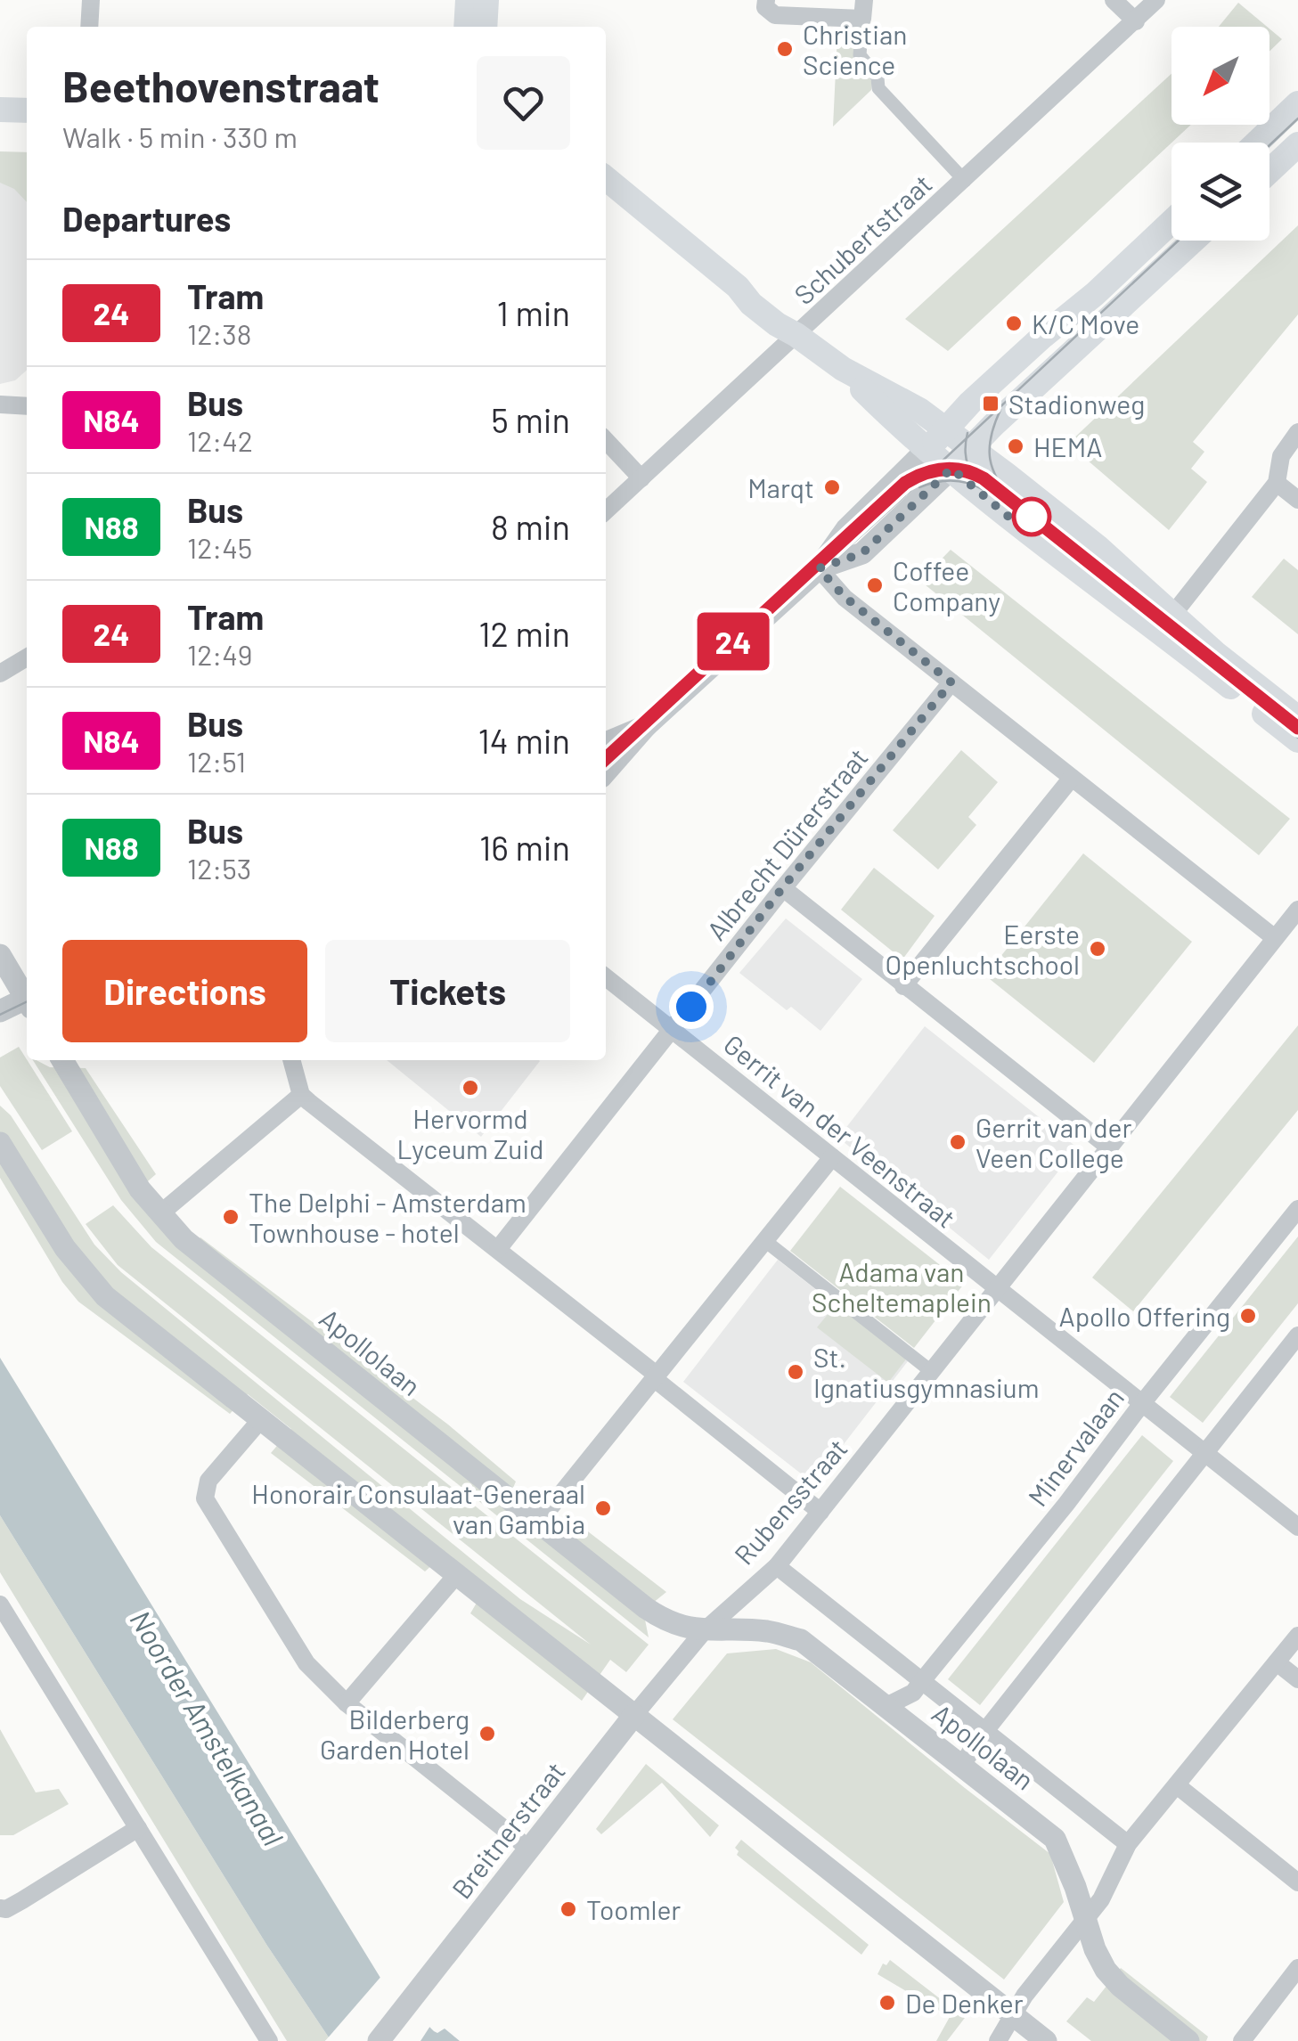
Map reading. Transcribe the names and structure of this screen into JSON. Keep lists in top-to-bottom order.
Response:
{
  "streets": {
    "street": [
      "Schubertstraat",
      "Albrecht Dürerstraat",
      "Gerrit van der Veenstraat",
      "Apollolaan",
      "Minervalaan",
      "Rubensstraat",
      "Breitnerstraat"
    ]
  },
  "crossings": [
    ["Albrecht Dürerstraat", "Gerrit van der Veenstraat"],
    ["Gerrit van der Veenstraat", "Minervalaan"],
    ["Gerrit van der Veenstraat", "Rubensstraat"],
    ["Apollolaan", "Minervalaan"],
    ["Apollolaan", "Rubensstraat"]
  ],
  "water": ["Noorder Amstelkanaal"],
  "parks": ["Adama van Scheltemaplein"],
  "places": {
    "other": [
      "Christian Science",
      "K/C Move",
      "HEMA",
      "Marqt",
      "Coffee Company",
      "Eerste Openluchtschool",
      "Hervormd Lyceum Zuid",
      "Gerrit van der Veen College",
      "The Delphi - Amsterdam Townhouse - hotel",
      "Apollo Offering",
      "St. Ignatiusgymnasium",
      "Honorair Consulaat-Generaal van Gambia",
      "Bilderberg Garden Hotel",
      "Toomler",
      "De Denker"
    ],
    "transit": ["Stadionweg"]
  },
  "lines": ["tram line 24"],
  "north": "bottom left",
  "page": {
    "on_map": "24",
    "heading": [
      ["Beethovenstraat", "Walk · 5 min · 330 m"],
      "Departures"
    ],
    "list": [
      {
        "mark": "24",
        "name": "Tram",
        "note": "12:38",
        "value": "1 min"
      },
      {
        "mark": "N84",
        "name": "Bus",
        "note": "12:42",
        "value": "5 min"
      },
      {
        "mark": "N88",
        "name": "Bus",
        "note": "12:45",
        "value": "8 min"
      },
      {
        "mark": "24",
        "name": "Tram",
        "note": "12:49",
        "value": "12 min"
      },
      {
        "mark": "N84",
        "name": "Bus",
        "note": "12:51",
        "value": "14 min"
      },
      {
        "mark": "N88",
        "name": "Bus",
        "note": "12:53",
        "value": "16 min"
      }
    ],
    "buttons": ["Directions", "Tickets"]
  }
}
